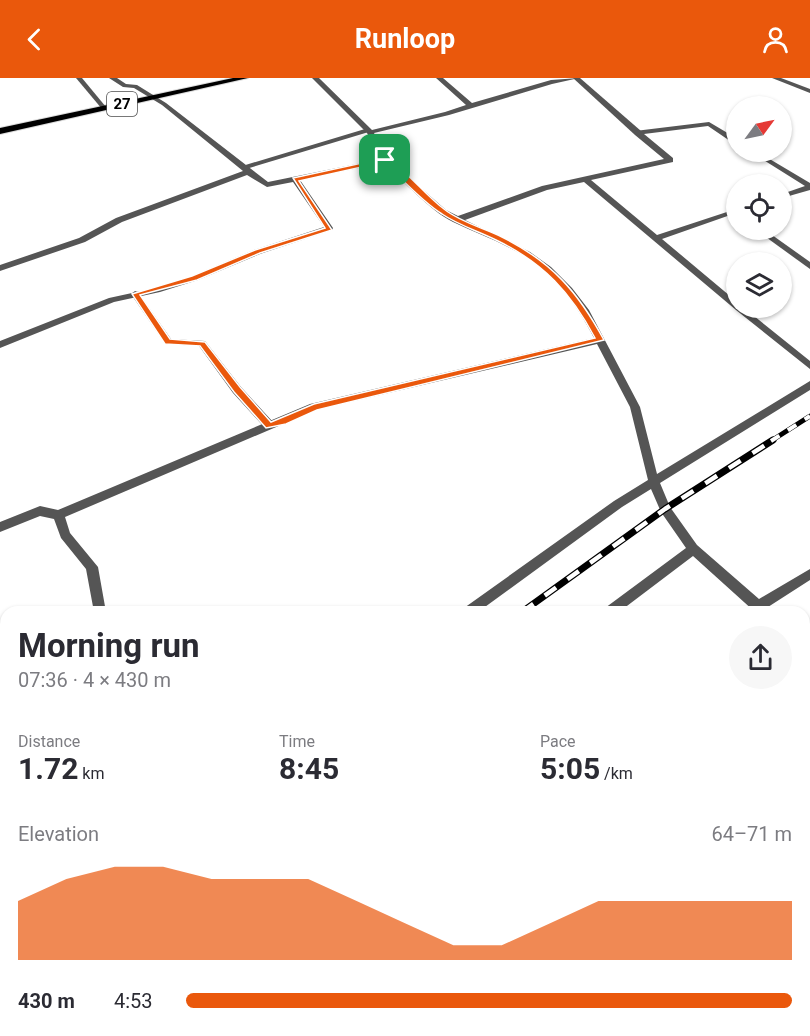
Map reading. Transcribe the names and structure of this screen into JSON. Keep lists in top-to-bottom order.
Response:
{
  "streets": {
    "main road": ["27"]
  },
  "north": "top right",
  "page": {
    "header": "Runloop",
    "heading": ["Morning run", "07:36 · 4 × 430 m"],
    "stats": [
      ["Distance", "1.72 km"],
      ["Time", "8:45"],
      ["Pace", "5:05 /km"]
    ],
    "chart": ["Elevation", "64–71 m"],
    "list": [
      {
        "name": "430 m",
        "note": "4:53"
      }
    ]
  }
}
